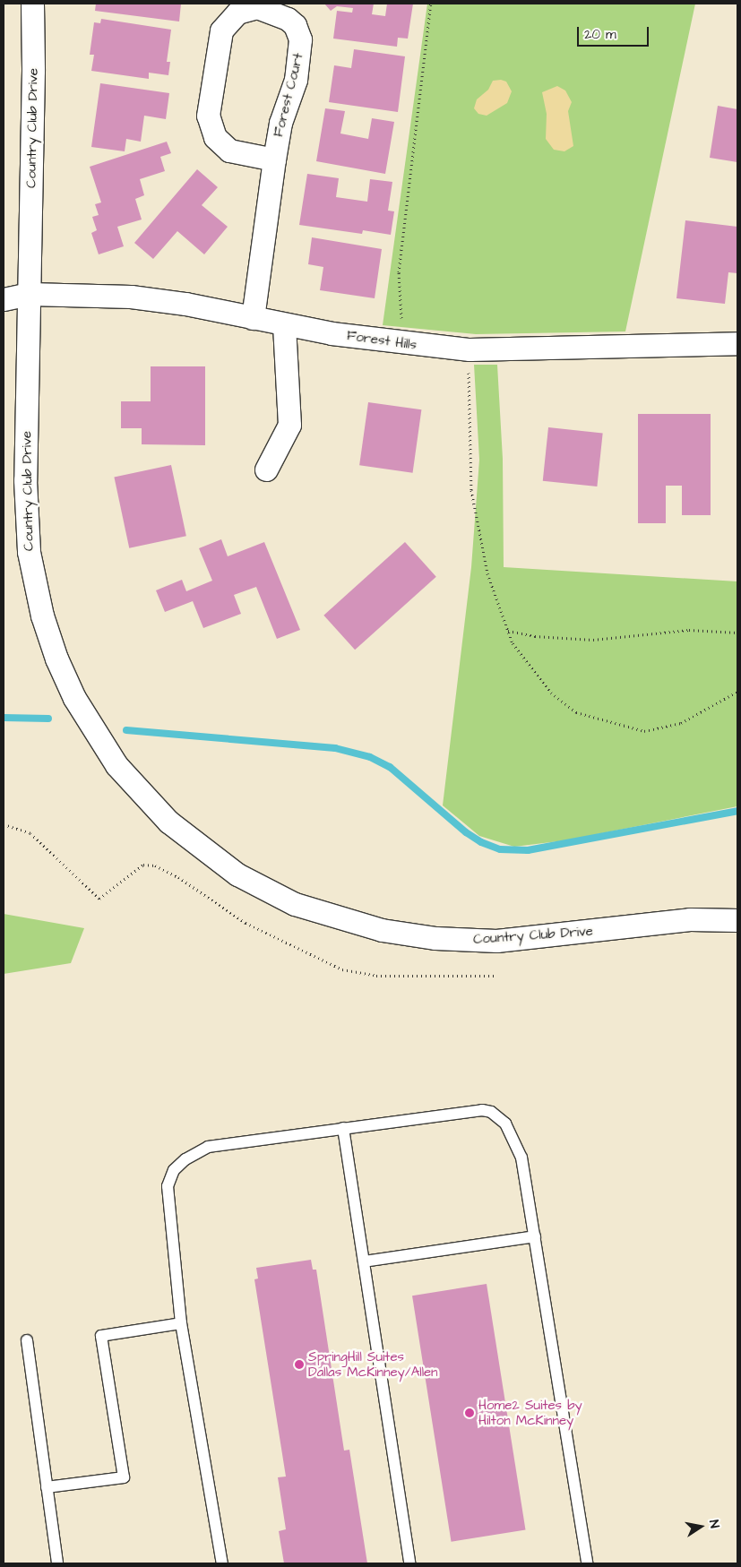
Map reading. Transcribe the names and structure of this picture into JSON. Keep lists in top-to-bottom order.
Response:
{
  "streets": {
    "street": ["Forest Court", "Country Club Drive", "Forest Hills"]
  },
  "crossings": [
    ["Forest Court", "Forest Hills"],
    ["Country Club Drive", "Forest Hills"]
  ],
  "places": ["SpringHill Suites Dallas McKinney/Allen", "Home2 Suites by Hilton McKinney"],
  "scale_bar": "20 m",
  "north": "right"
}
